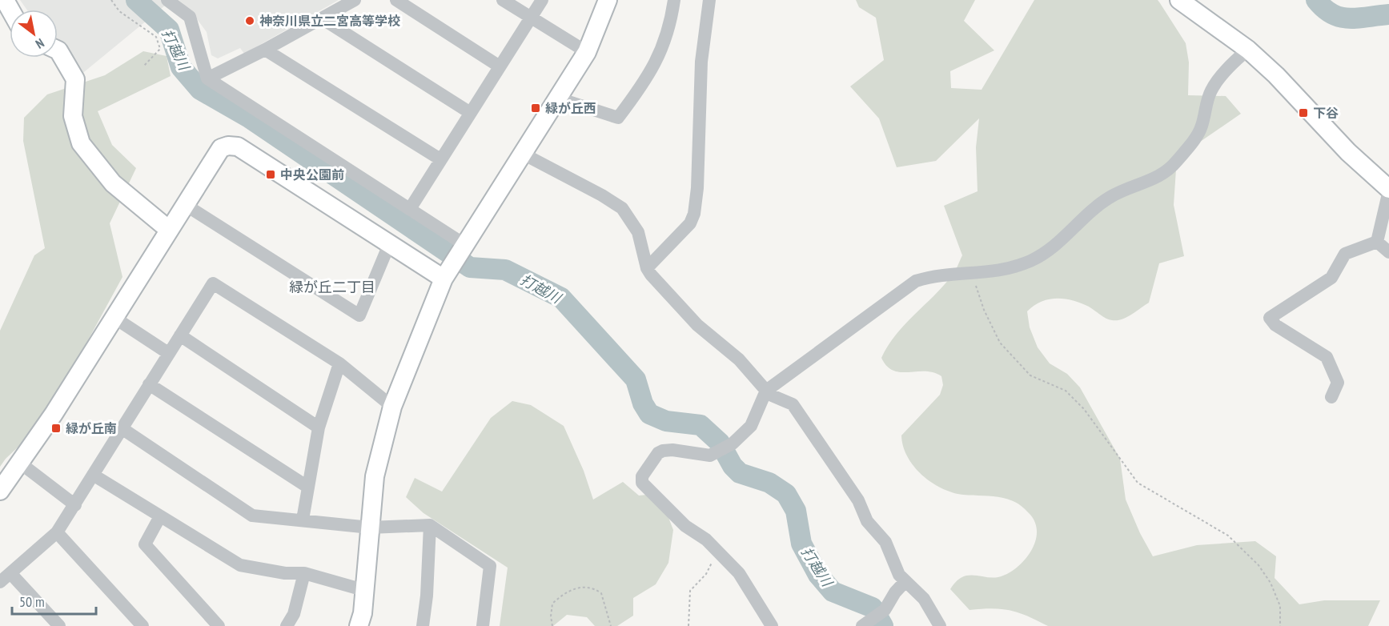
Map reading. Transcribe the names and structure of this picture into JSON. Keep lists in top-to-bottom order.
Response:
{
  "districts": ["緑が丘二丁目"],
  "water": ["打越川"],
  "places": {
    "other": ["神奈川県立二宮高等学校"],
    "transit": [
      "緑が丘西",
      "下谷",
      "中央公園前",
      "緑が丘南"
    ]
  },
  "scale_bar": "50 m",
  "north": "bottom right"
}
